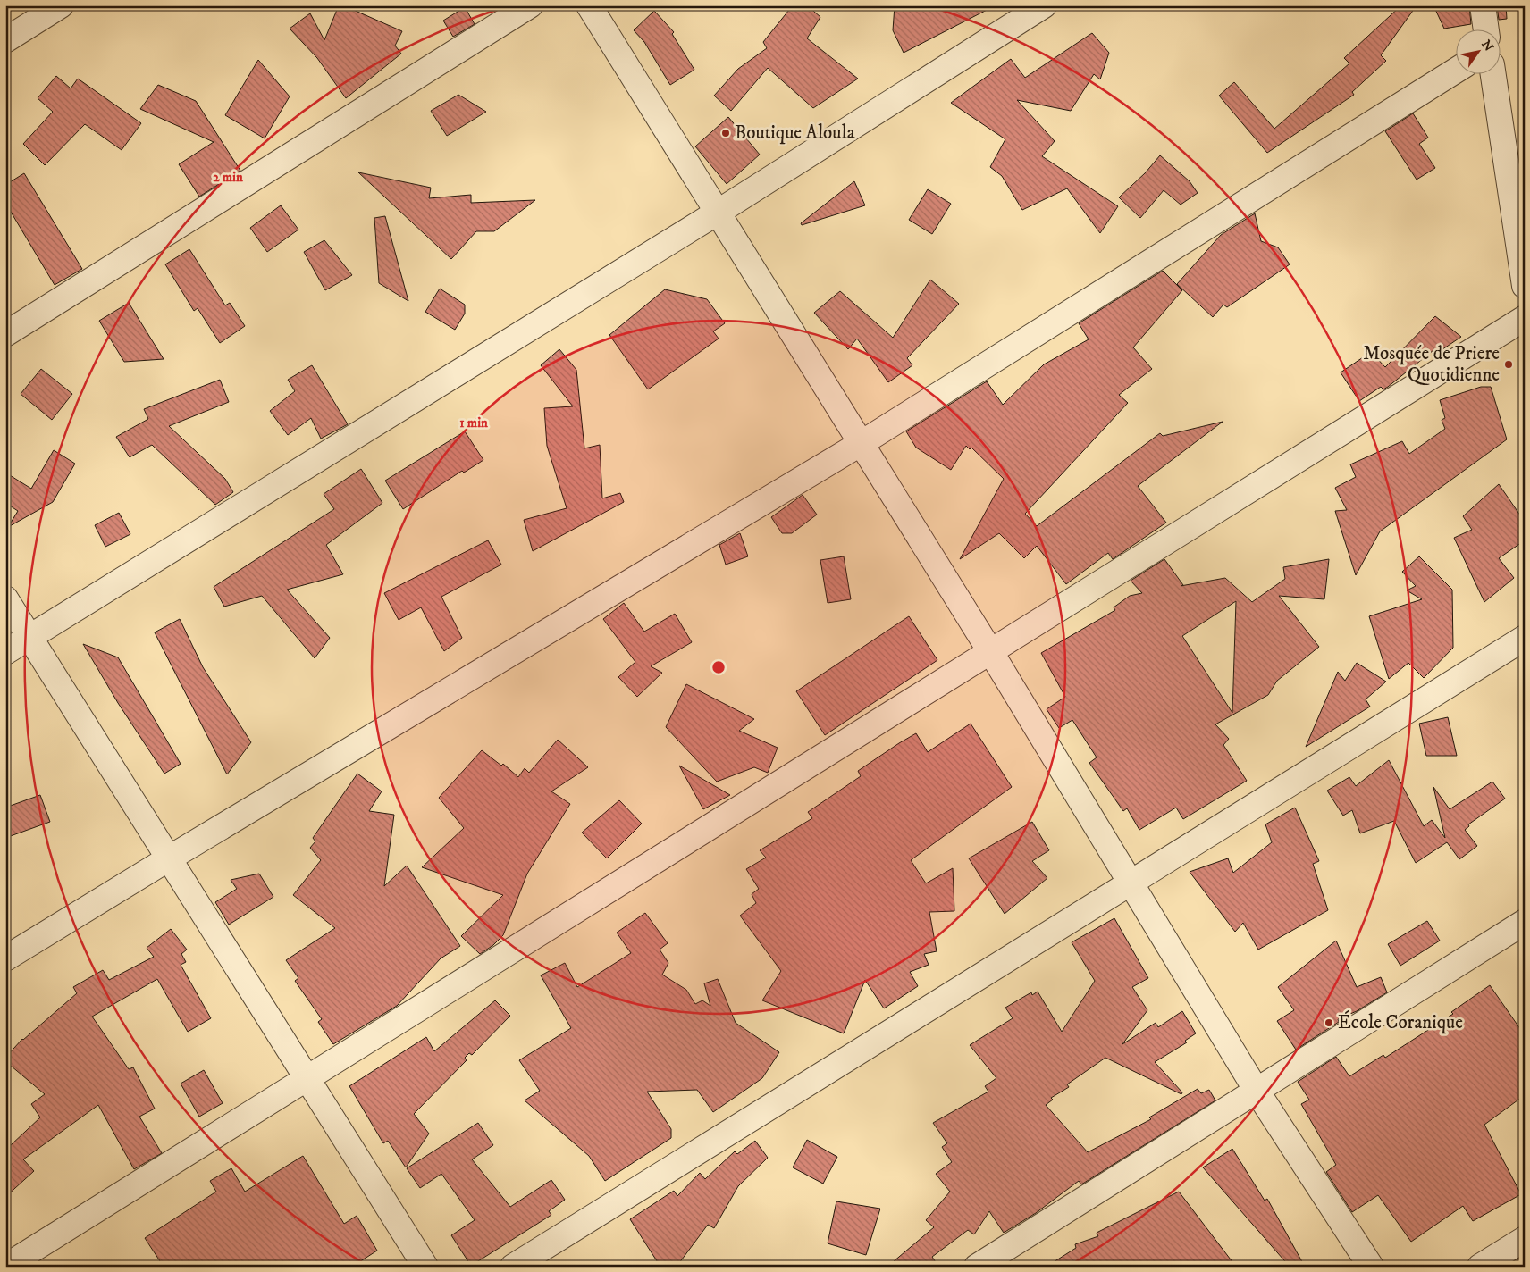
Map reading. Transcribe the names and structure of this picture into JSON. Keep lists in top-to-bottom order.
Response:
{
  "places": ["Boutique Aloula", "Mosquée de Priere Quotidienne", "École Coranique"],
  "north": "top right",
  "rings": ["2 min", "1 min"]
}
